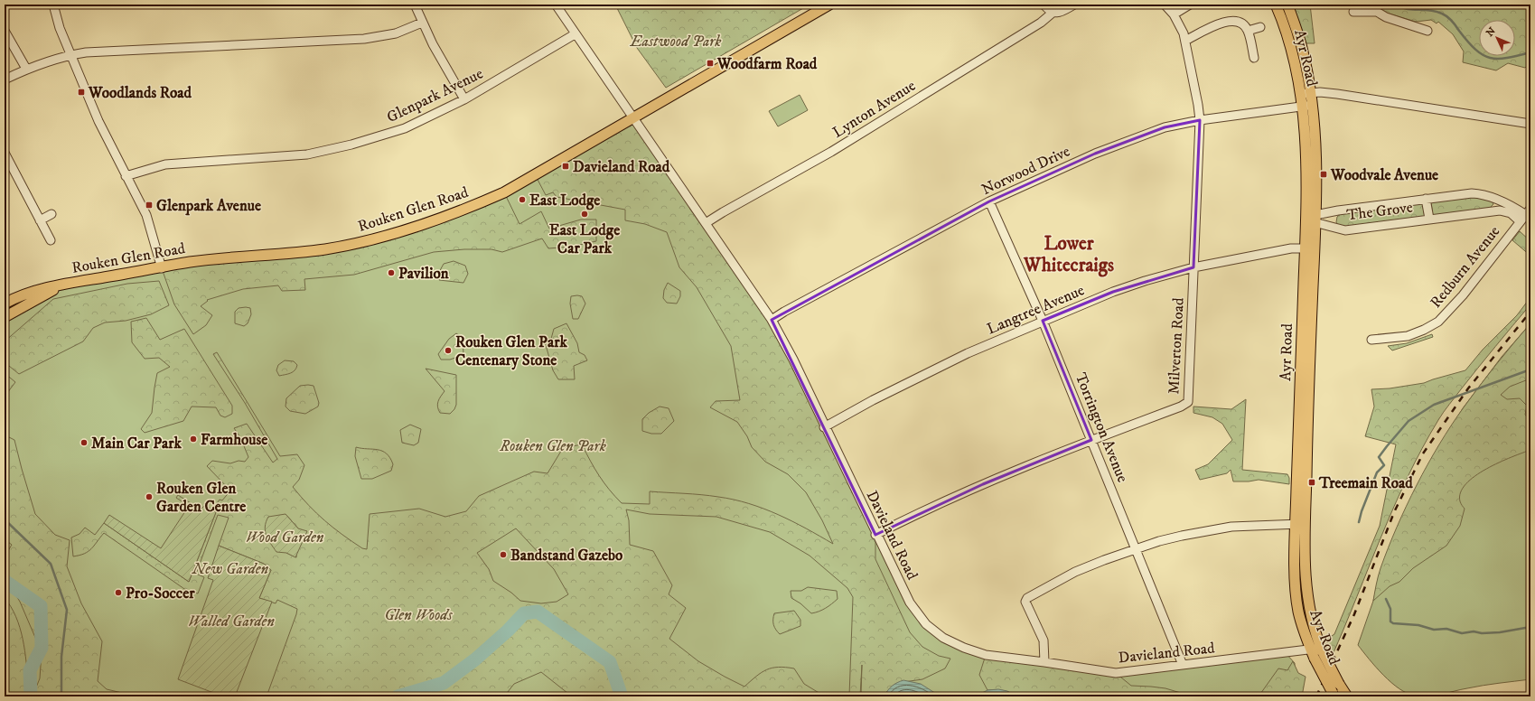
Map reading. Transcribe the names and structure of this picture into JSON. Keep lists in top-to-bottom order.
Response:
{
  "streets": {
    "main road": ["Ayr Road", "Rouken Glen Road"],
    "street": [
      "Glenpark Avenue",
      "Lynton Avenue",
      "Norwood Drive",
      "The Grove",
      "Redburn Avenue",
      "Langtree Avenue",
      "Milverton Road",
      "Torrington Avenue",
      "Davieland Road"
    ]
  },
  "crossings": [
    ["Ayr Road", "Norwood Drive"],
    ["Ayr Road", "The Grove"],
    ["Ayr Road", "Langtree Avenue"],
    ["Ayr Road", "Davieland Road"],
    ["Glenpark Avenue", "Davieland Road"],
    ["Lynton Avenue", "Davieland Road"],
    ["Norwood Drive", "Milverton Road"],
    ["Norwood Drive", "Torrington Avenue"],
    ["Norwood Drive", "Davieland Road"],
    ["Rouken Glen Road", "Davieland Road"],
    ["The Grove", "Redburn Avenue"],
    ["Langtree Avenue", "Milverton Road"],
    ["Langtree Avenue", "Torrington Avenue"],
    ["Langtree Avenue", "Davieland Road"],
    ["Milverton Road", "Torrington Avenue"],
    ["Milverton Road", "Davieland Road"],
    ["Torrington Avenue", "Davieland Road"]
  ],
  "districts": ["Lower Whitecraigs"],
  "parks": [
    "Eastwood Park",
    "Rouken Glen Park",
    "Wood Garden",
    "New Garden",
    "Glen Woods",
    "Walled Garden"
  ],
  "places": {
    "transit": [
      "Woodfarm Road",
      "Woodlands Road",
      "Davieland Road",
      "Woodvale Avenue",
      "Glenpark Avenue",
      "Treemain Road"
    ],
    "other": [
      "East Lodge",
      "East Lodge Car Park",
      "Pavilion",
      "Rouken Glen Park Centenary Stone",
      "Farmhouse",
      "Main Car Park",
      "Rouken Glen Garden Centre",
      "Bandstand Gazebo",
      "Pro-Soccer"
    ]
  },
  "north": "top left"
}
